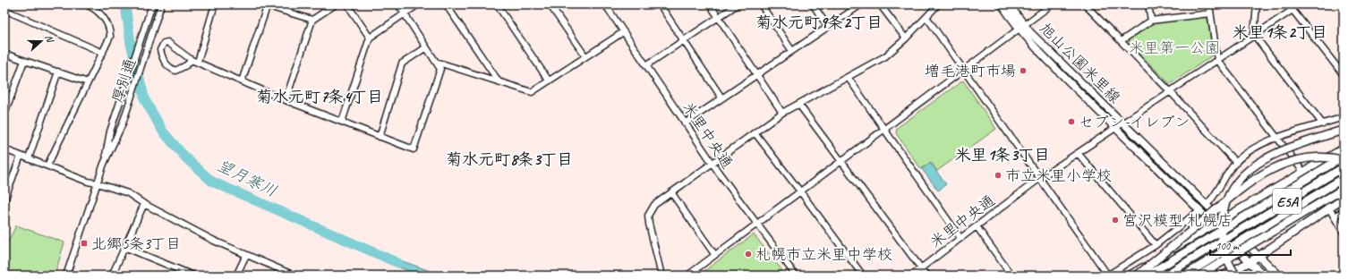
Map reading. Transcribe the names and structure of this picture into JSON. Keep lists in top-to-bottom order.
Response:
{
  "streets": {
    "highway": ["E5A"],
    "main road": ["旭山公園米里線"],
    "street": ["厚別通", "米里中央通"]
  },
  "crossings": [
    ["旭山公園米里線", "米里中央通"]
  ],
  "districts": [
    "菊水元町9条2丁目",
    "米里1条2丁目",
    "菊水元町7条4丁目",
    "米里1条3丁目",
    "菊水元町8条3丁目"
  ],
  "water": ["望月寒川"],
  "parks": ["米里第一公園"],
  "places": {
    "other": [
      "増毛港町市場",
      "セブン-イレブン",
      "市立米里小学校",
      "宮沢模型 札幌店",
      "札幌市立米里中学校"
    ],
    "transit": ["北郷5条3丁目"]
  },
  "scale_bar": "100 m",
  "north": "right"
}
